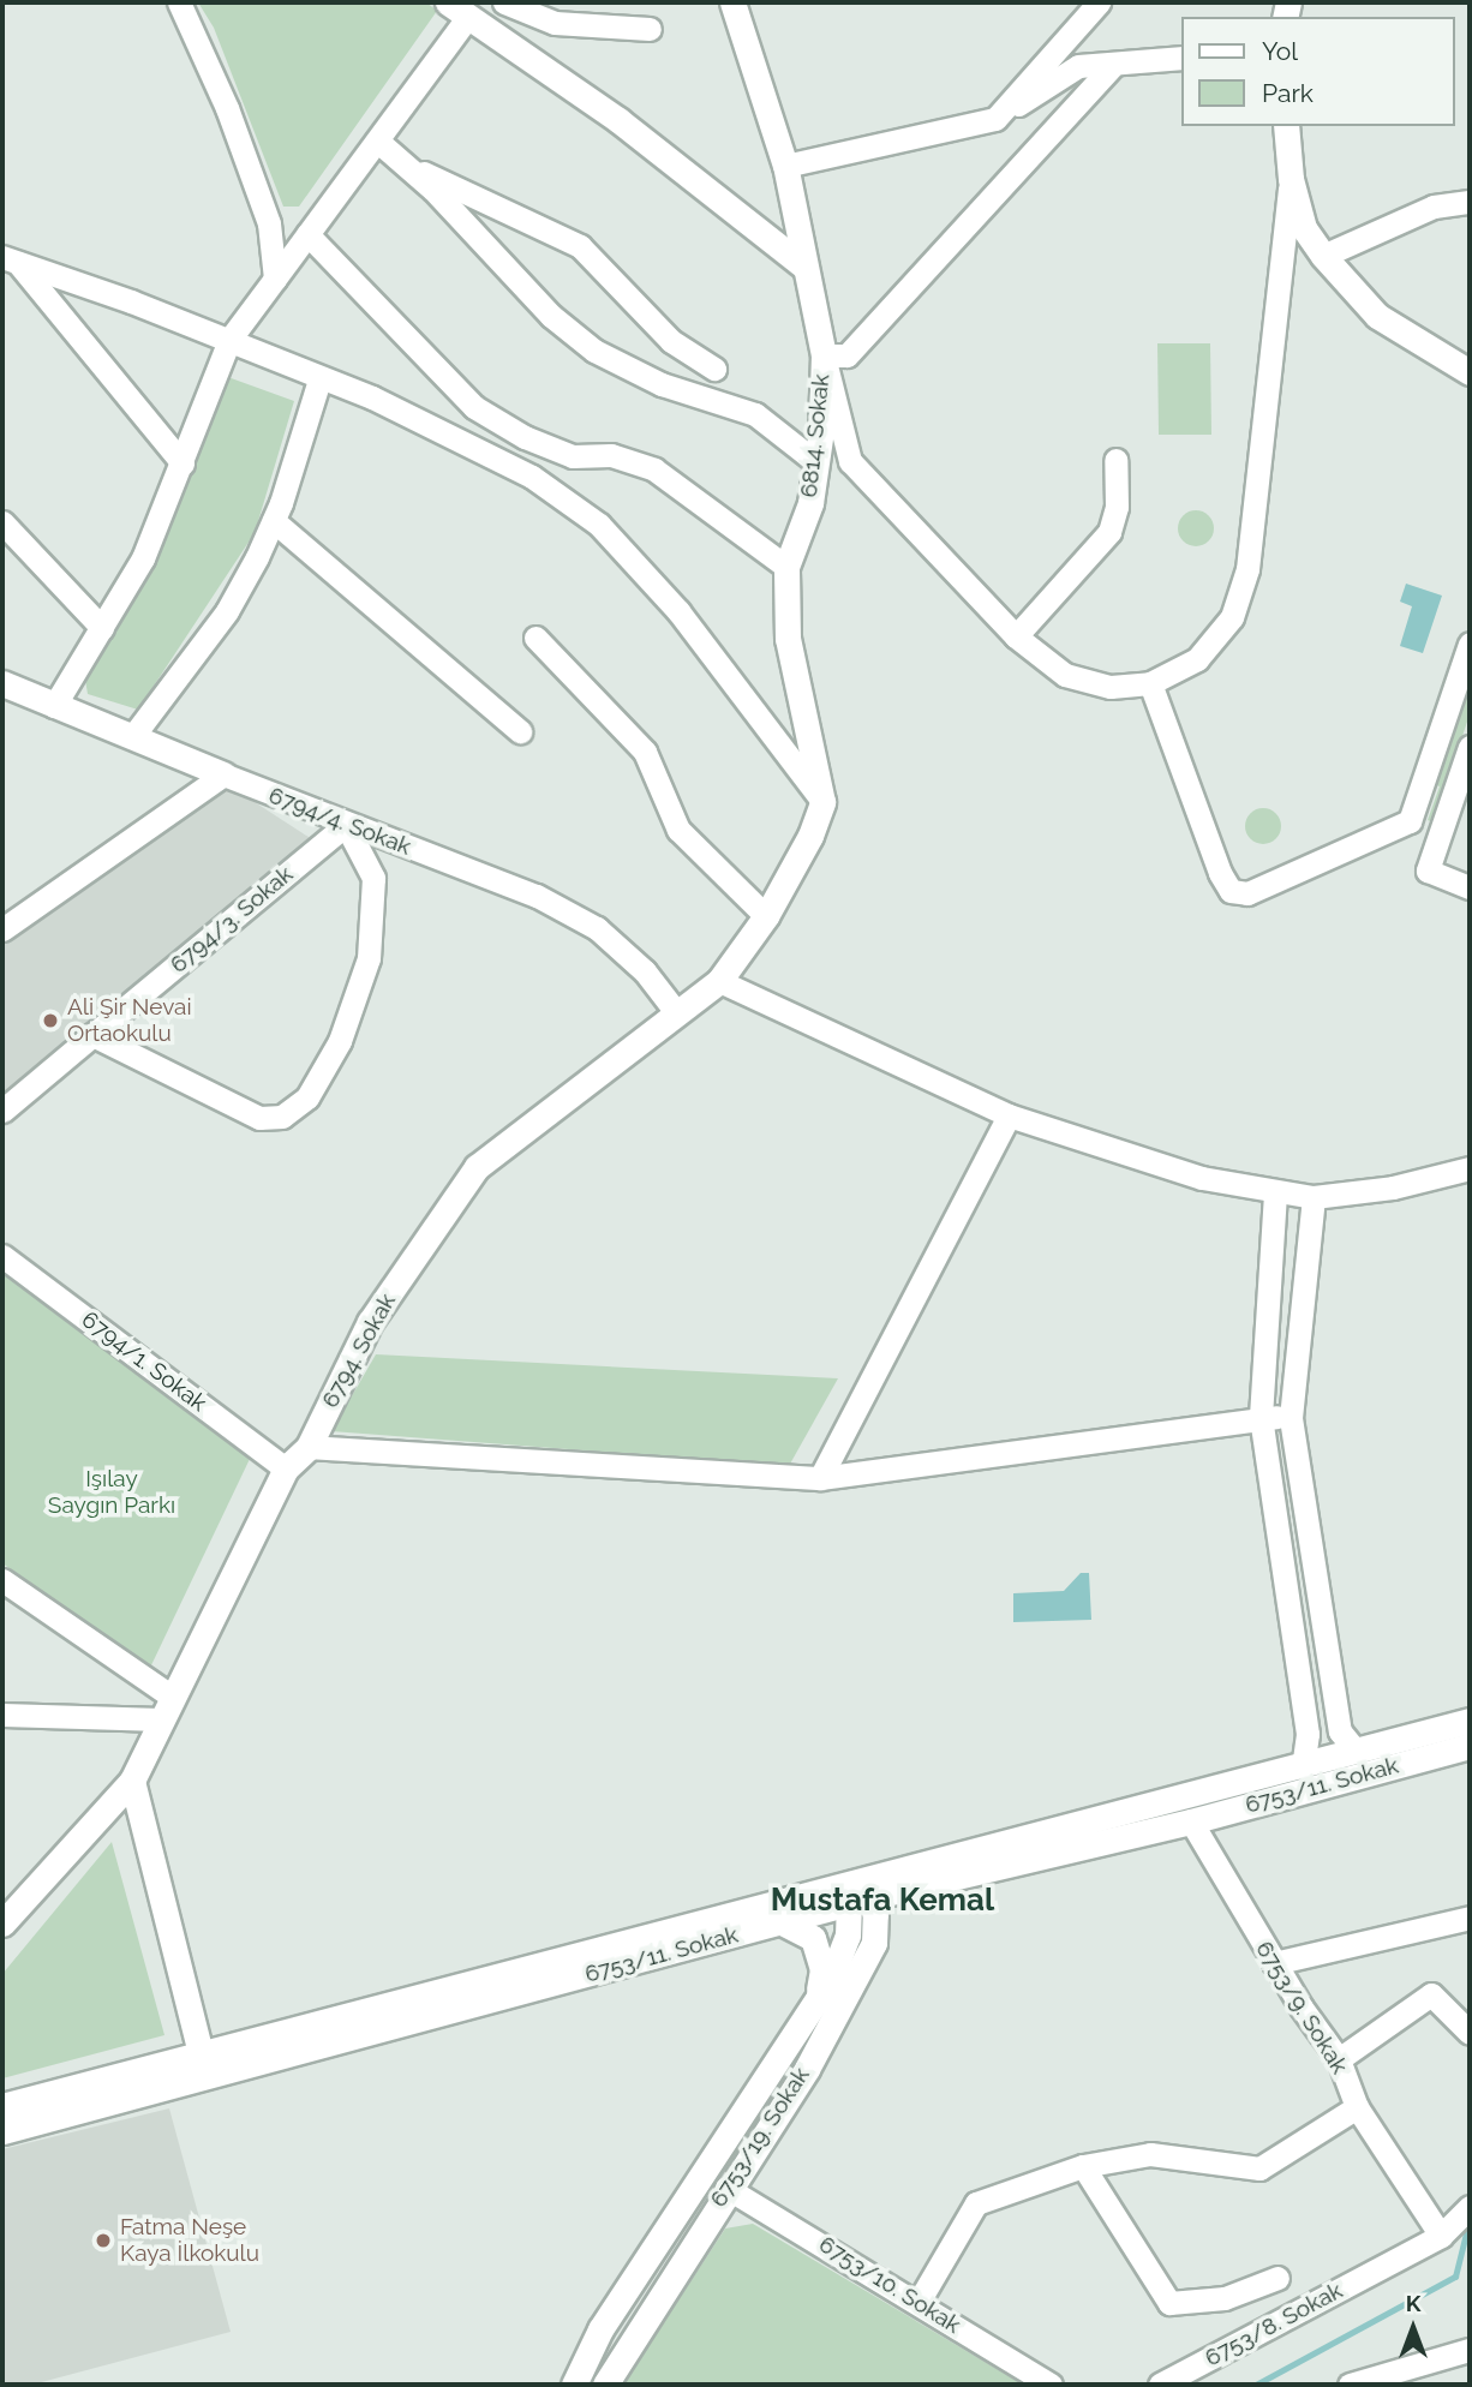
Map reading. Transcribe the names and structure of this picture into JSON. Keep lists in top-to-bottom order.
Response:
{
  "streets": {
    "street": [
      "6814. Sokak",
      "6794/4. Sokak",
      "6794/3. Sokak",
      "6794. Sokak",
      "6794/1. Sokak",
      "6753/11. Sokak",
      "6753/9. Sokak",
      "6753/19. Sokak",
      "6753/10. Sokak",
      "6753/8. Sokak"
    ]
  },
  "crossings": [
    ["6814. Sokak", "6794. Sokak"],
    ["6794/4. Sokak", "6794/3. Sokak"],
    ["6794/4. Sokak", "6794. Sokak"],
    ["6794. Sokak", "6794/1. Sokak"],
    ["6753/11. Sokak", "6753/9. Sokak"],
    ["6753/11. Sokak", "6753/19. Sokak"],
    ["6753/9. Sokak", "6753/8. Sokak"],
    ["6753/19. Sokak", "6753/10. Sokak"]
  ],
  "districts": ["Mustafa Kemal"],
  "parks": ["Işılay Saygın Parkı"],
  "places": ["Ali Şir Nevai Ortaokulu", "Fatma Neşe Kaya İlkokulu"],
  "legend": ["Yol", "Park"],
  "north": "top"
}
